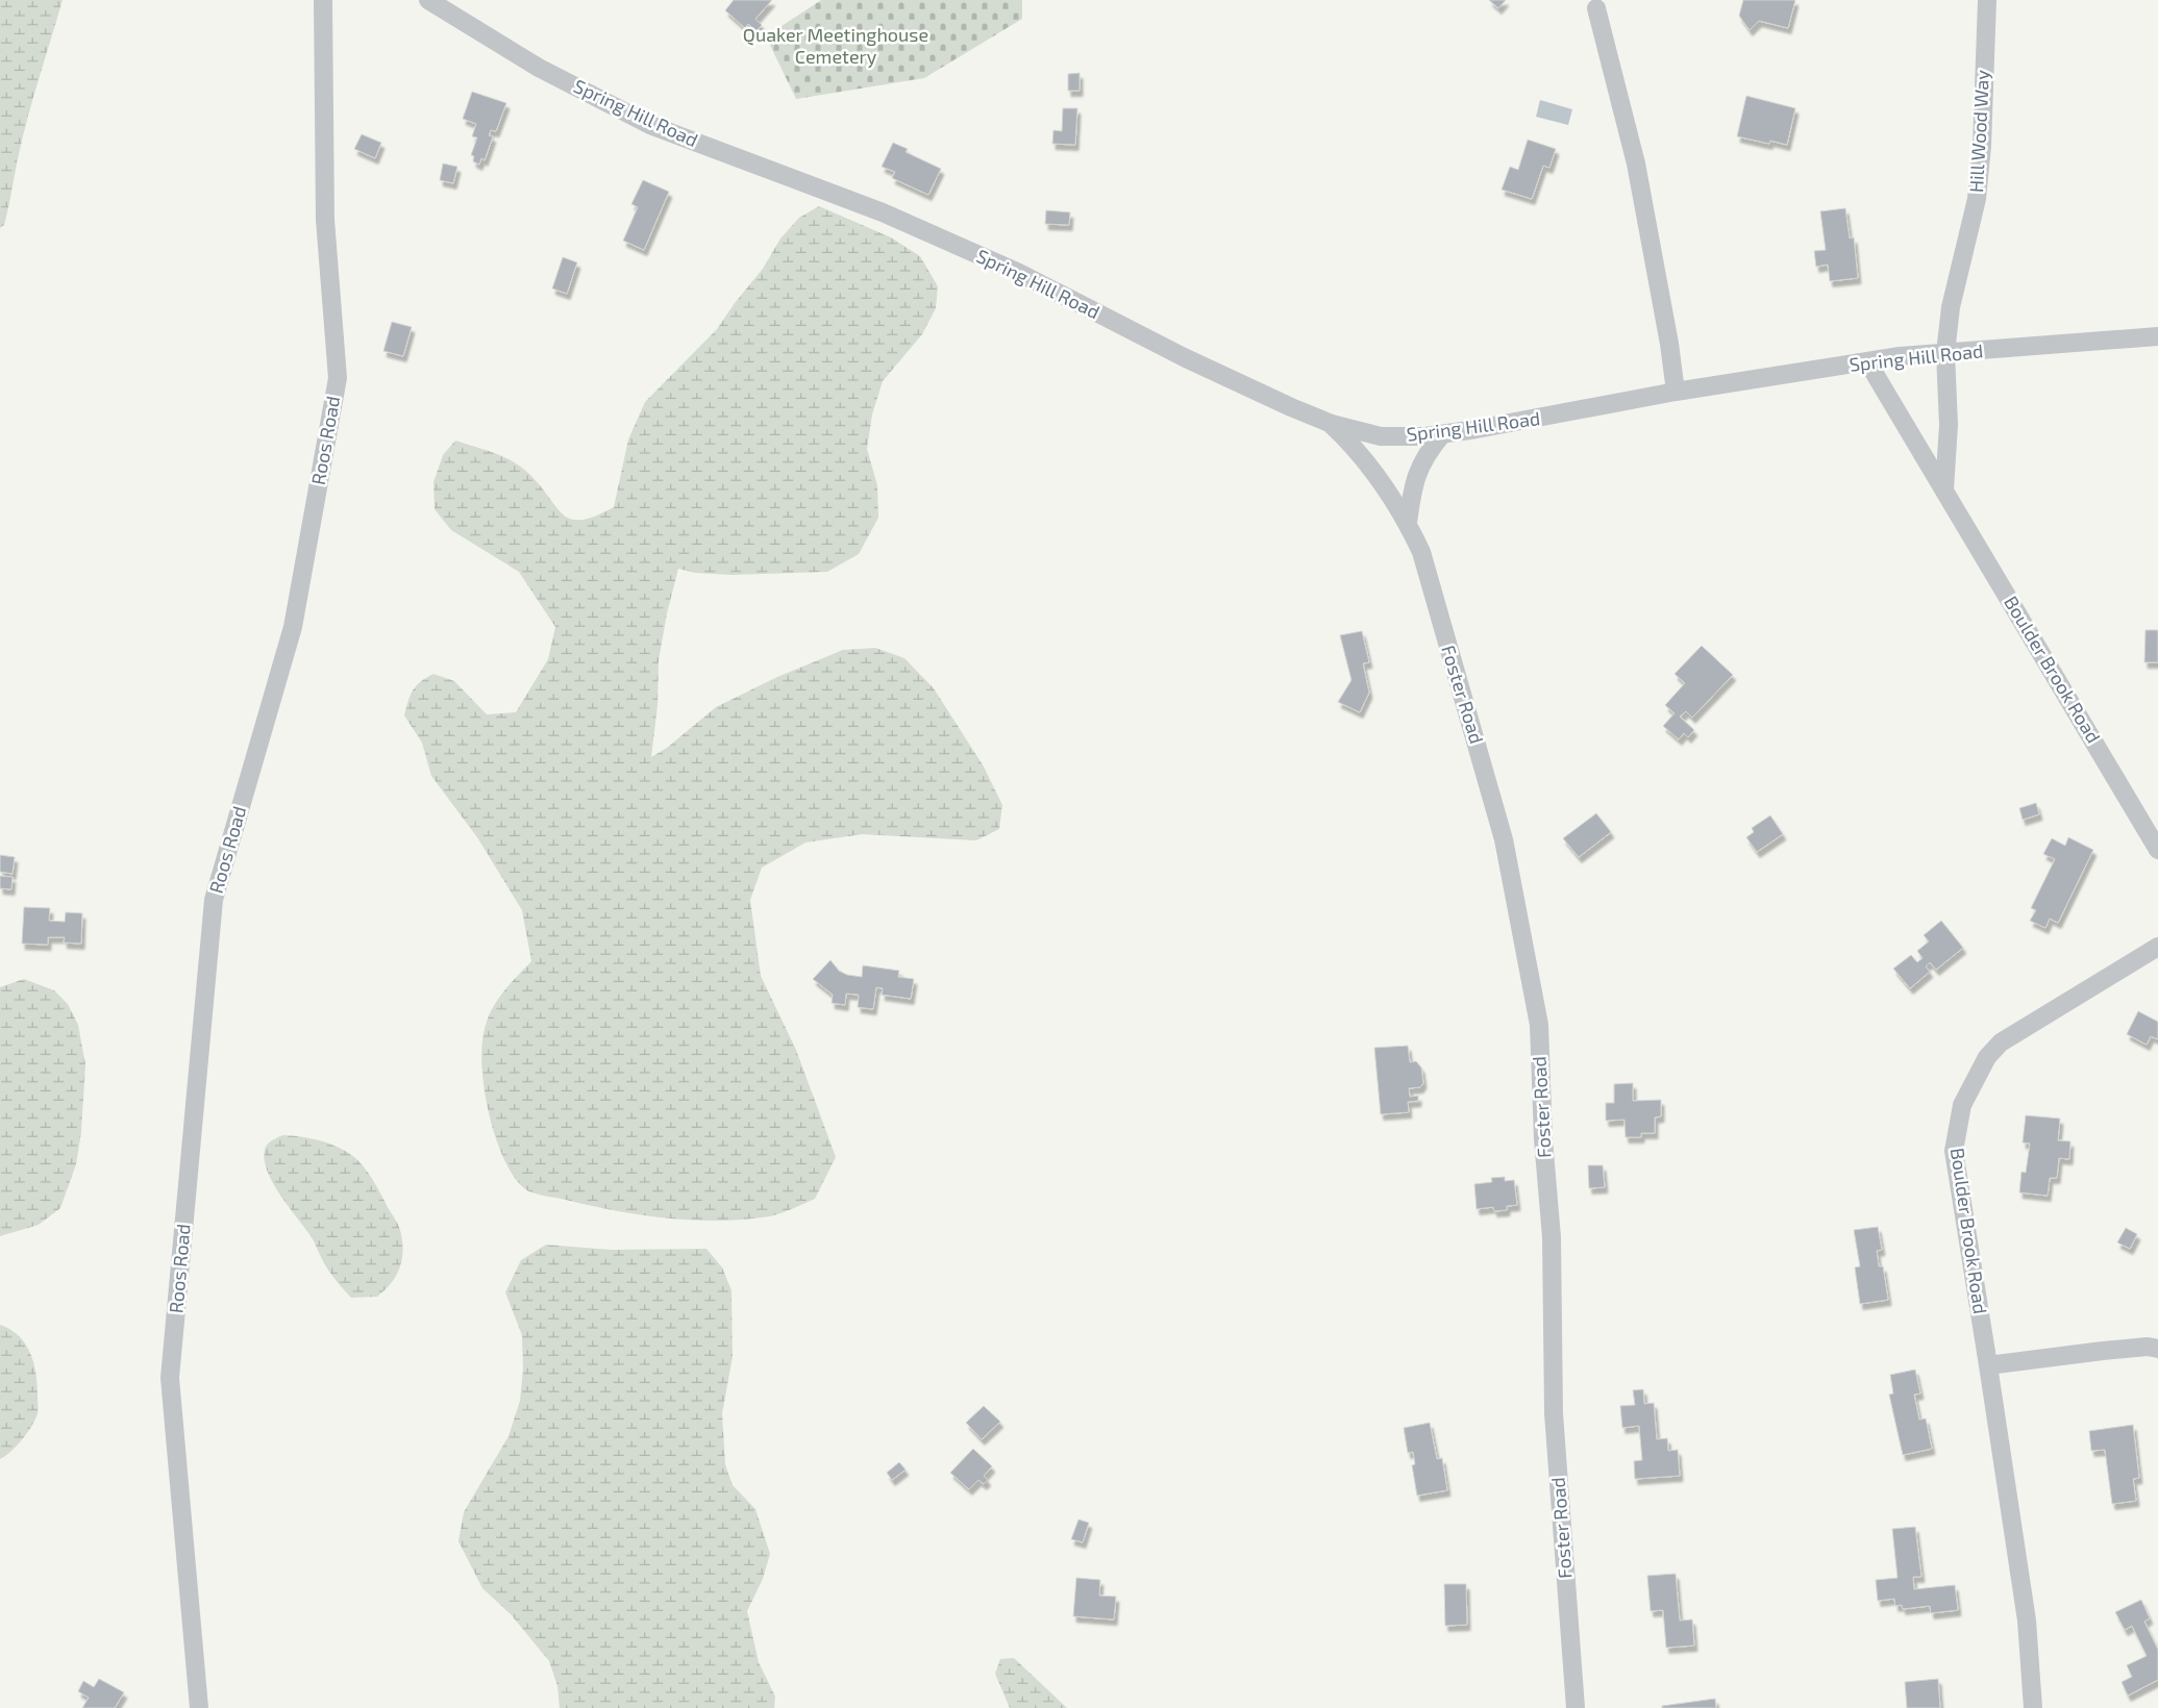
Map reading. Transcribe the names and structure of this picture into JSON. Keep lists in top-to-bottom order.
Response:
{
  "streets": {
    "street": [
      "Spring Hill Road",
      "Hill Wood Way",
      "Roos Road",
      "Boulder Brook Road",
      "Foster Road"
    ]
  },
  "crossings": [
    ["Spring Hill Road", "Hill Wood Way"],
    ["Spring Hill Road", "Boulder Brook Road"],
    ["Spring Hill Road", "Foster Road"]
  ],
  "parks": ["Quaker Meetinghouse Cemetery"]
}
